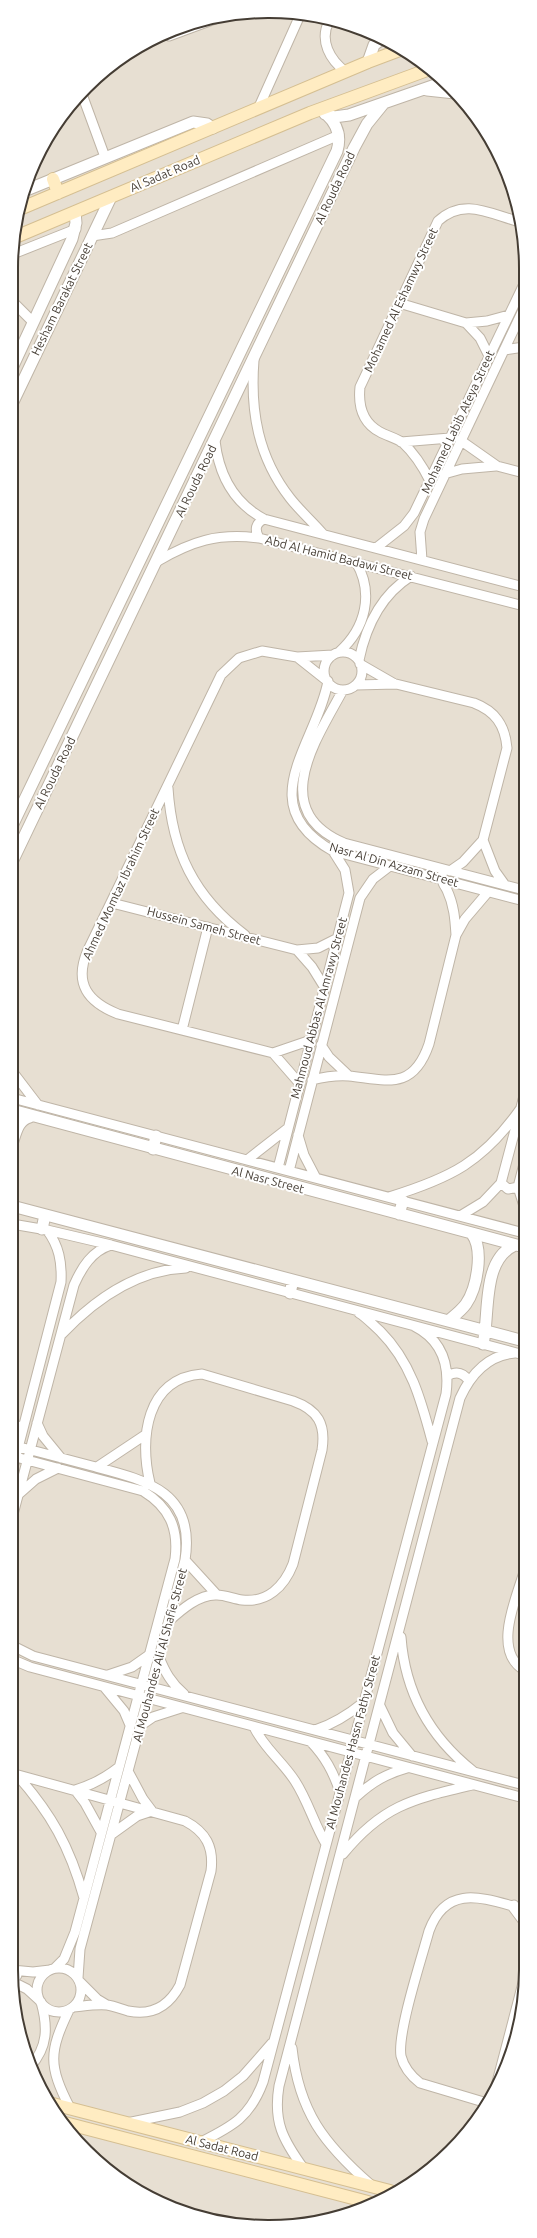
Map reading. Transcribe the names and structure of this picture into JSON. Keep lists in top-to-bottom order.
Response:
{
  "streets": {
    "main road": ["Al Sadat Road"],
    "street": [
      "Al Rouda Road",
      "Hesham Barakat Street",
      "Mohamed Al Eshamwy Street",
      "Mohamed Labib Ateya Street",
      "Abd Al Hamid Badawi Street",
      "Nasr Al Din Azzam Street",
      "Ahmed Momtaz Ibrahim Street",
      "Hussein Sameh Street",
      "Mahmoud Abbas Al Amrawy Street",
      "Al Nasr Street",
      "Al Mouhandes Ali Al Shafie Street",
      "Al Mouhandes Hassn Fathy Street"
    ]
  },
  "crossings": [
    ["Al Sadat Road", "Al Rouda Road"],
    ["Al Sadat Road", "Hesham Barakat Street"],
    ["Al Sadat Road", "Al Mouhandes Hassn Fathy Street"],
    ["Al Rouda Road", "Abd Al Hamid Badawi Street"],
    ["Mohamed Al Eshamwy Street", "Mohamed Labib Ateya Street"],
    ["Mohamed Labib Ateya Street", "Abd Al Hamid Badawi Street"],
    ["Nasr Al Din Azzam Street", "Ahmed Momtaz Ibrahim Street"],
    ["Nasr Al Din Azzam Street", "Mahmoud Abbas Al Amrawy Street"],
    ["Ahmed Momtaz Ibrahim Street", "Hussein Sameh Street"],
    ["Hussein Sameh Street", "Mahmoud Abbas Al Amrawy Street"]
  ]
}
